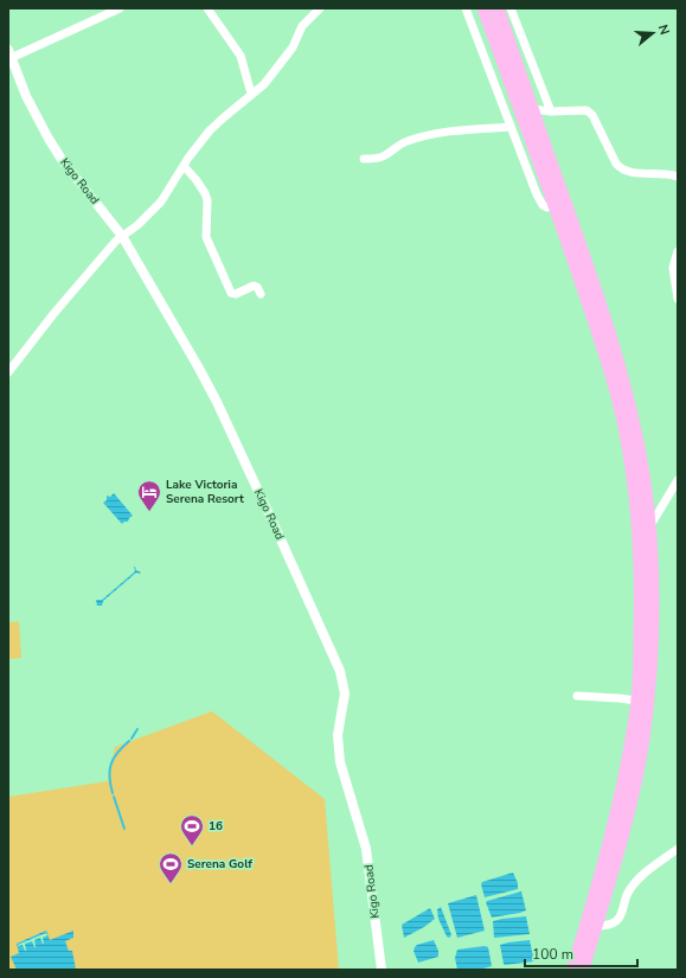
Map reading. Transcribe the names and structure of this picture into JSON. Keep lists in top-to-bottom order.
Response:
{
  "streets": {
    "street": ["Kigo Road"]
  },
  "places": {
    "hotel": ["Lake Victoria Serena Resort"],
    "sports": ["16", "Serena Golf"]
  },
  "scale_bar": "100 m",
  "north": "right"
}
